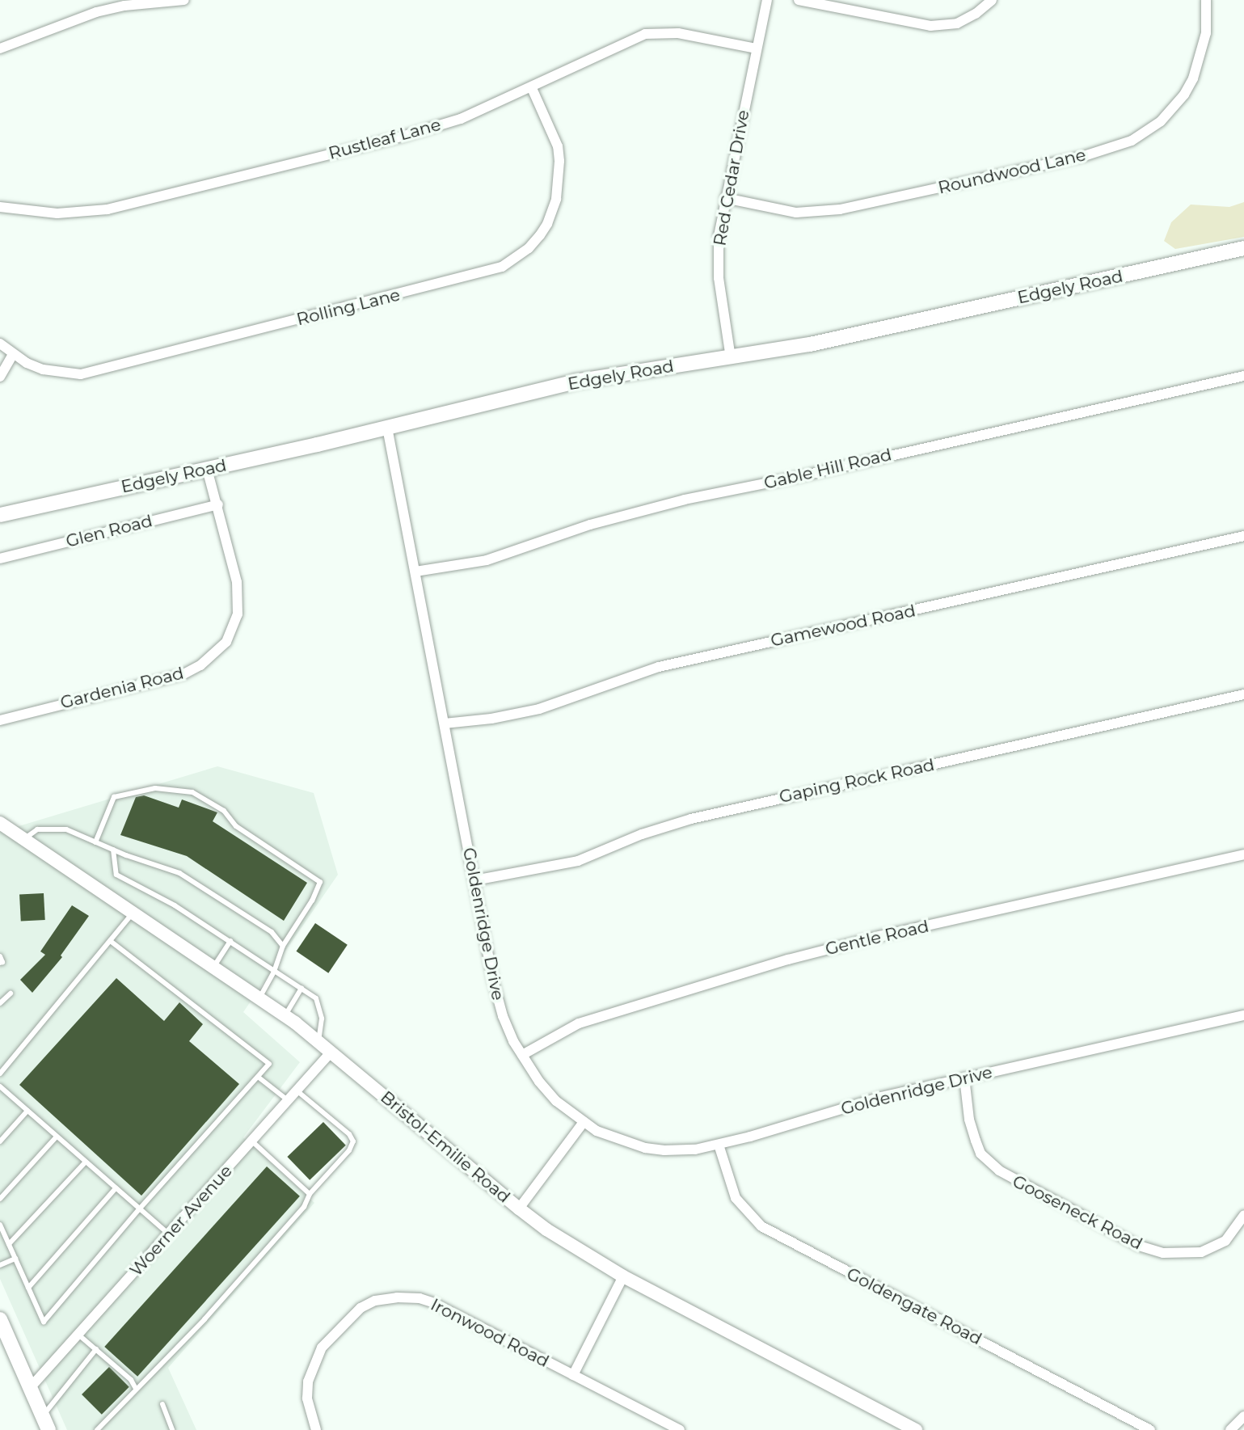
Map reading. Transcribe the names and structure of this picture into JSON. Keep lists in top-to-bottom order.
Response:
{
  "streets": {
    "main road": ["Edgely Road"],
    "street": [
      "Rustleaf Lane",
      "Roundwood Lane",
      "Red Cedar Drive",
      "Rolling Lane",
      "Gable Hill Road",
      "Glen Road",
      "Gamewood Road",
      "Gardenia Road",
      "Gaping Rock Road",
      "Goldenridge Drive",
      "Gentle Road",
      "Bristol-Emilie Road",
      "Gooseneck Road",
      "Woerner Avenue",
      "Goldengate Road",
      "Ironwood Road"
    ]
  },
  "crossings": [
    ["Rustleaf Lane", "Red Cedar Drive"],
    ["Rustleaf Lane", "Rolling Lane"],
    ["Roundwood Lane", "Red Cedar Drive"],
    ["Red Cedar Drive", "Edgely Road"],
    ["Edgely Road", "Gardenia Road"],
    ["Edgely Road", "Goldenridge Drive"],
    ["Gable Hill Road", "Goldenridge Drive"],
    ["Glen Road", "Gardenia Road"],
    ["Gamewood Road", "Goldenridge Drive"],
    ["Gaping Rock Road", "Goldenridge Drive"],
    ["Goldenridge Drive", "Gentle Road"],
    ["Goldenridge Drive", "Gooseneck Road"],
    ["Goldenridge Drive", "Goldengate Road"],
    ["Bristol-Emilie Road", "Woerner Avenue"]
  ]
}
